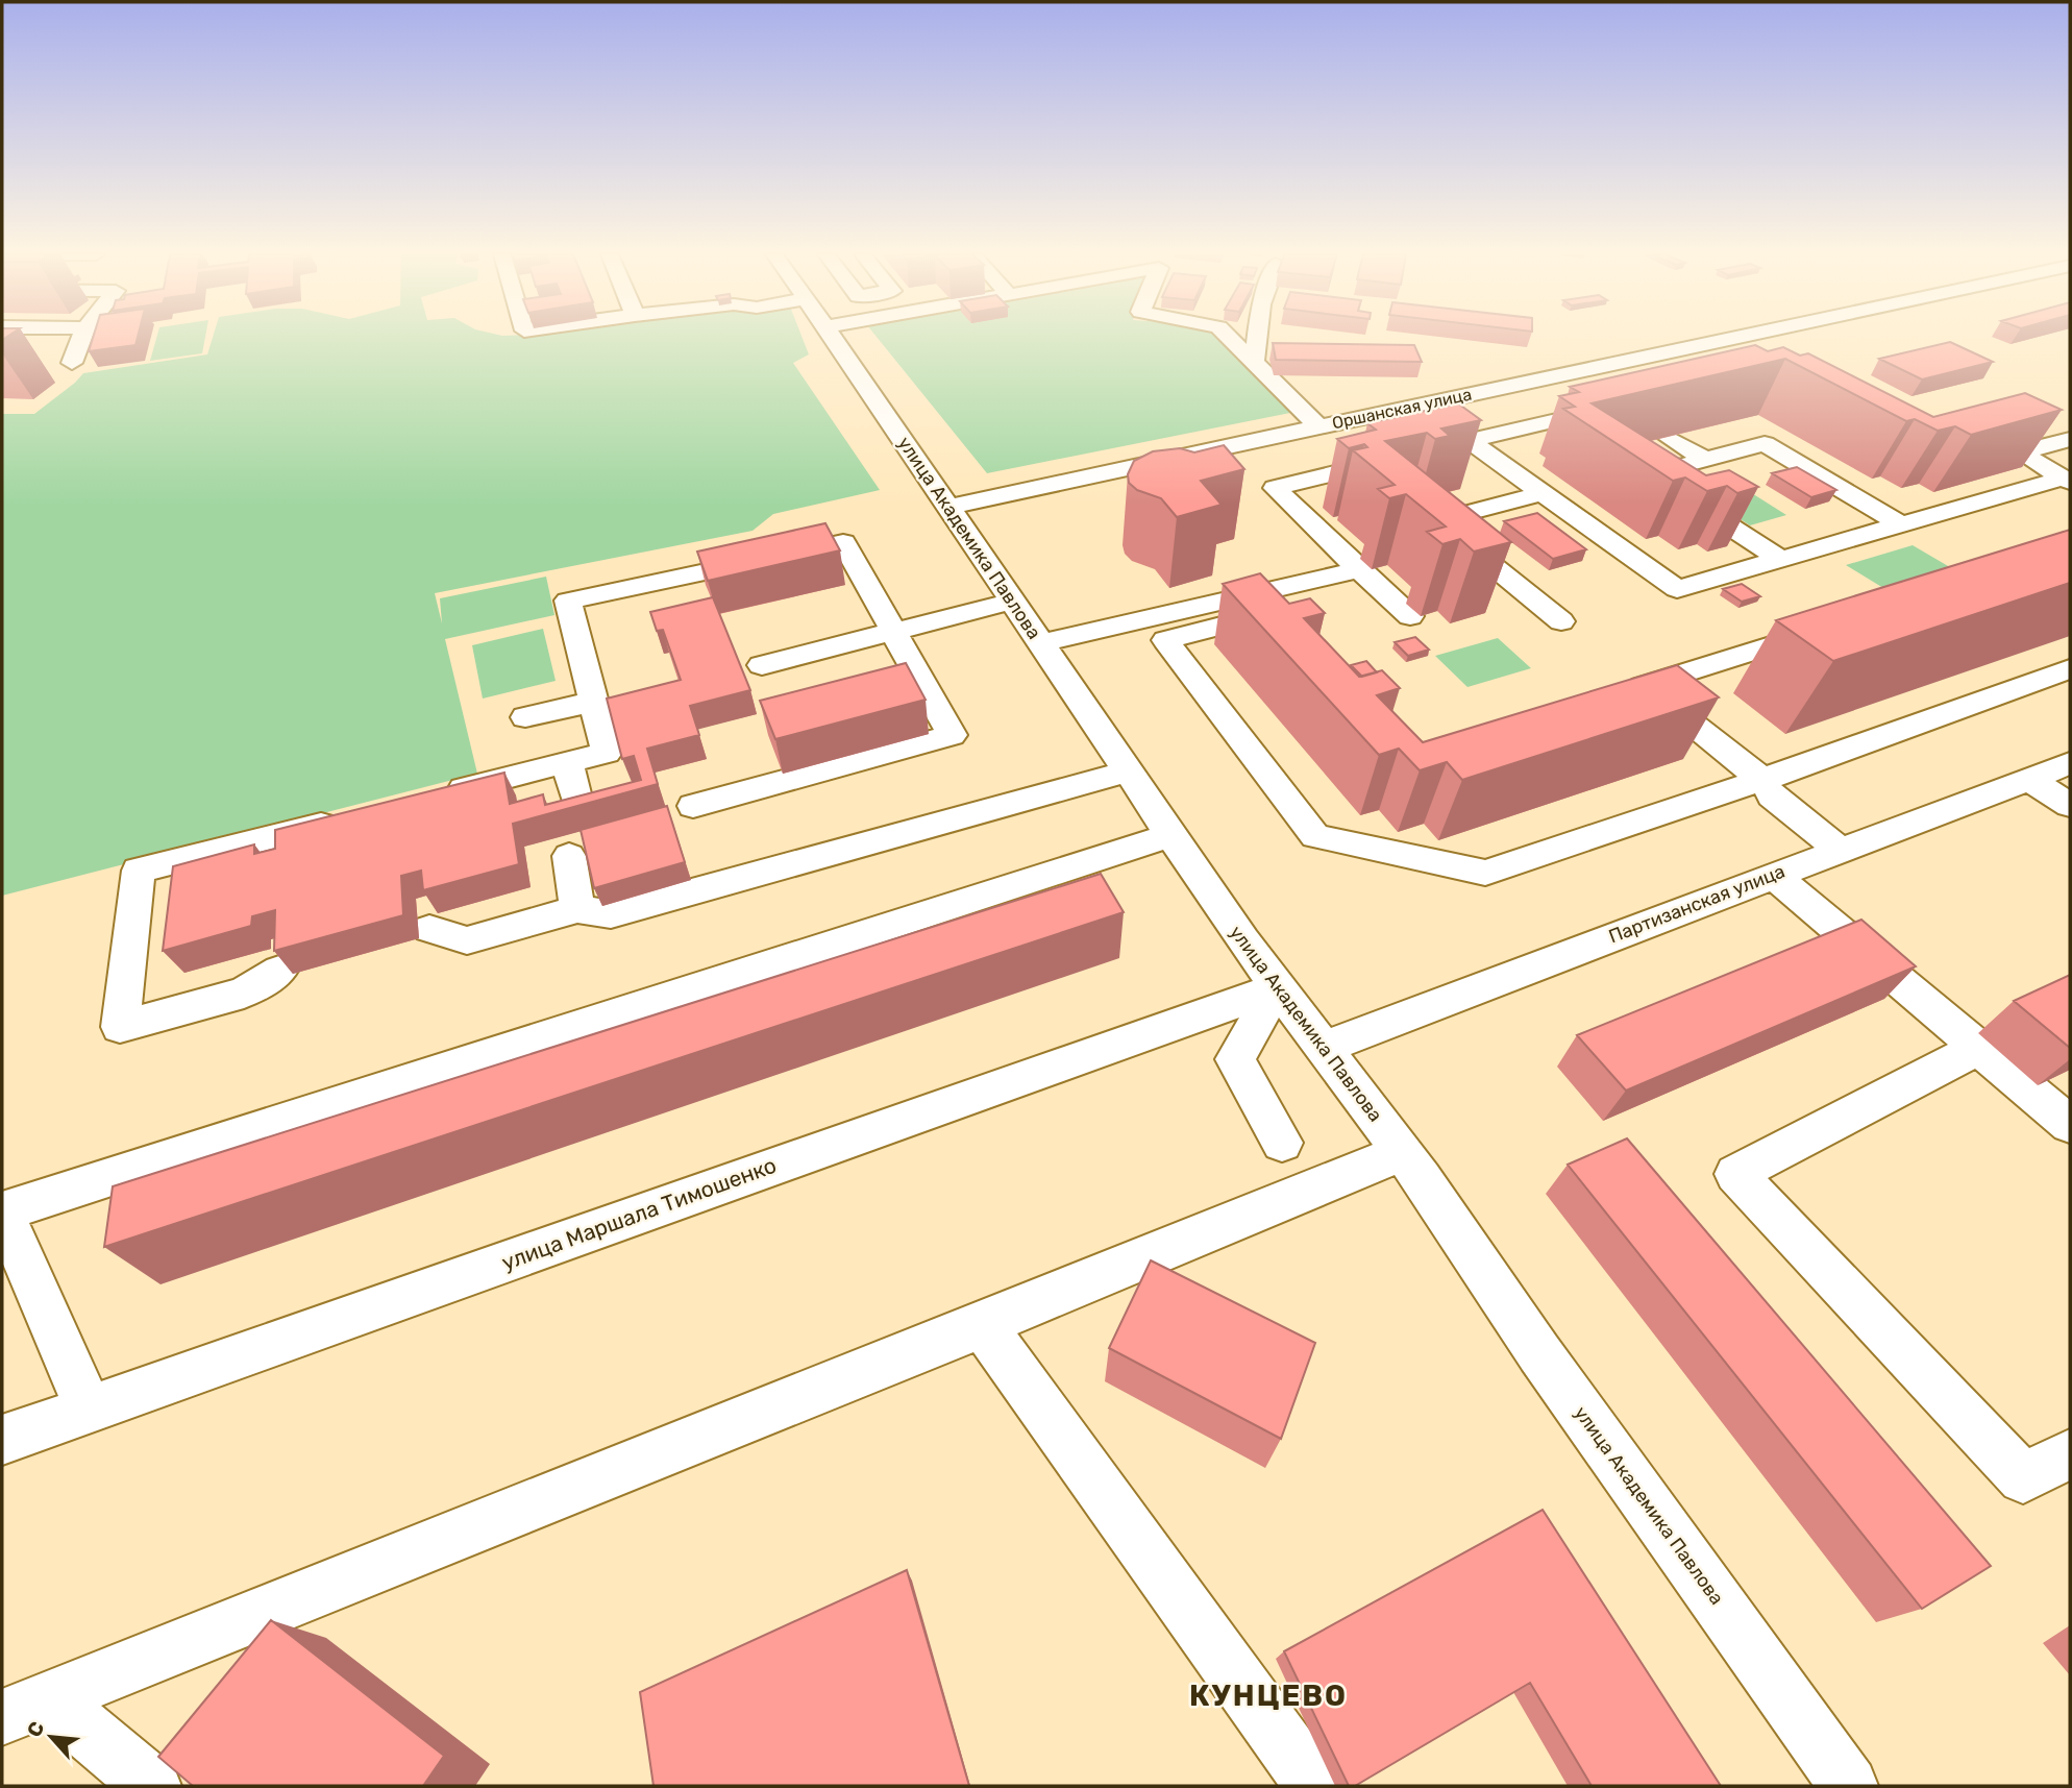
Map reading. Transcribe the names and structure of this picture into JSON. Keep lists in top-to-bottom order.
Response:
{
  "streets": {
    "street": [
      "Оршанская улица",
      "улица Академика Павлова",
      "Партизанская улица",
      "улица Маршала Тимошенко"
    ]
  },
  "crossings": [
    ["Оршанская улица", "улица Академика Павлова"],
    ["улица Академика Павлова", "Партизанская улица"],
    ["улица Академика Павлова", "улица Маршала Тимошенко"]
  ],
  "districts": ["КУНЦЕВО"],
  "north": "top left"
}
